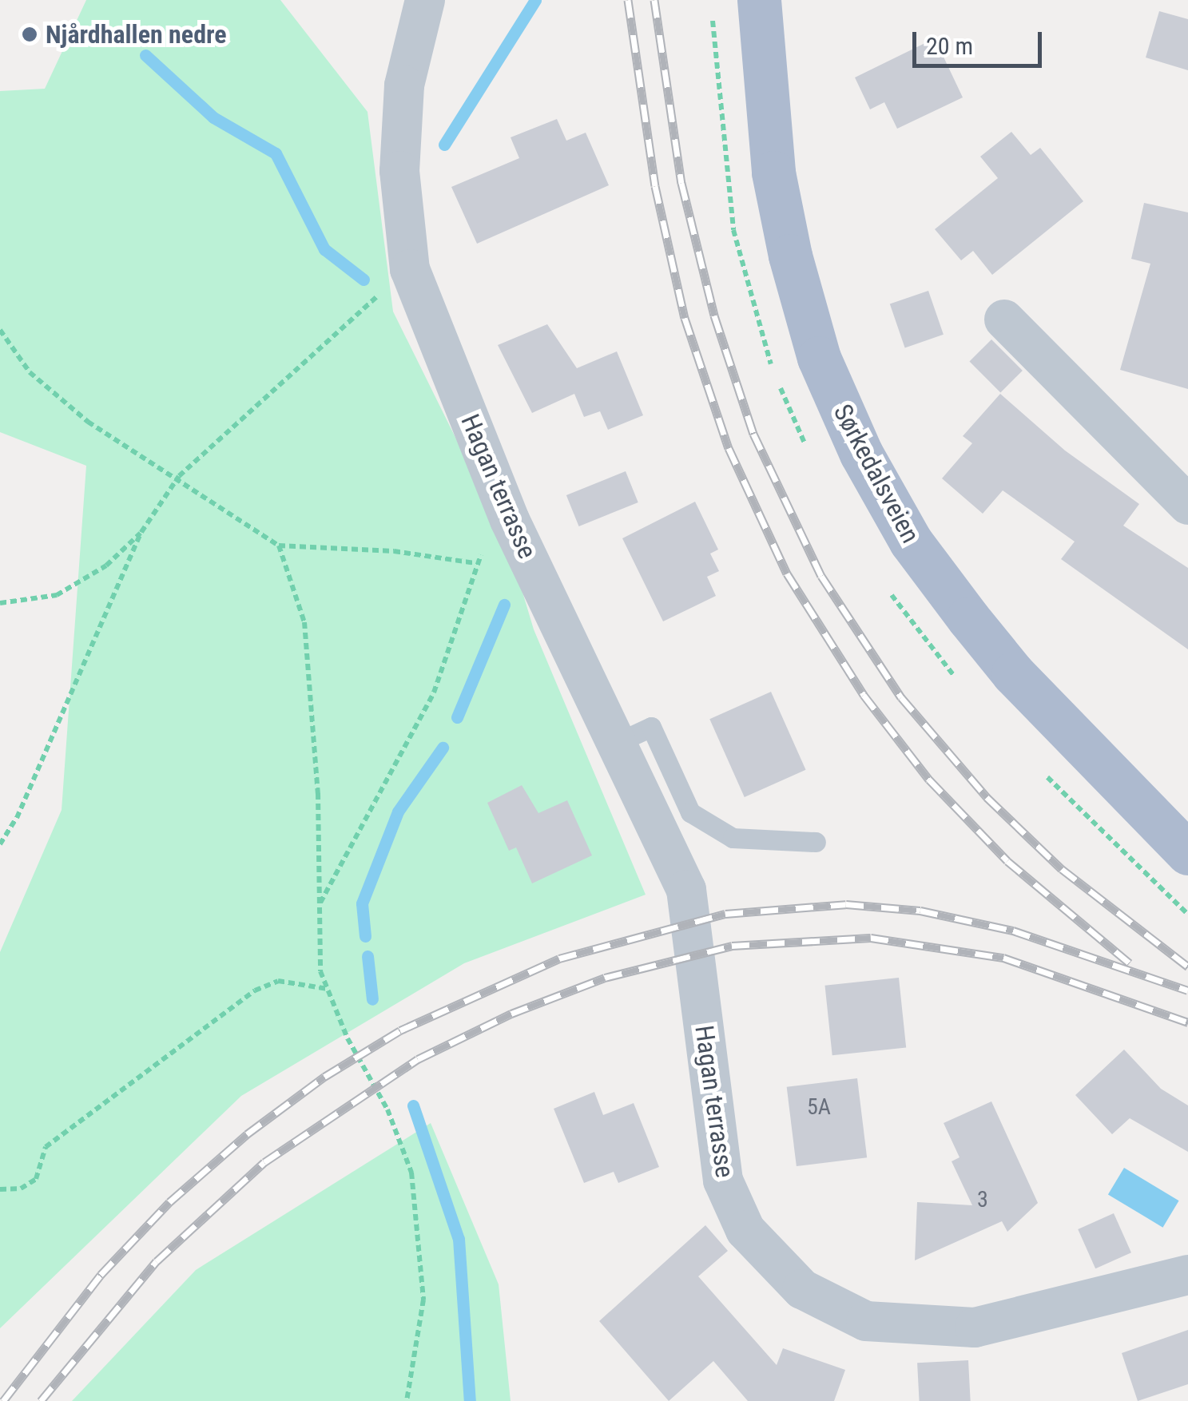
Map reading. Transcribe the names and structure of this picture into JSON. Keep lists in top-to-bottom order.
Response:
{
  "streets": {
    "main road": ["Sørkedalsveien"],
    "street": ["Hagan terrasse"]
  },
  "places": ["Njårdhallen nedre"],
  "house_numbers": ["5A", "3"],
  "scale_bar": "20 m"
}
